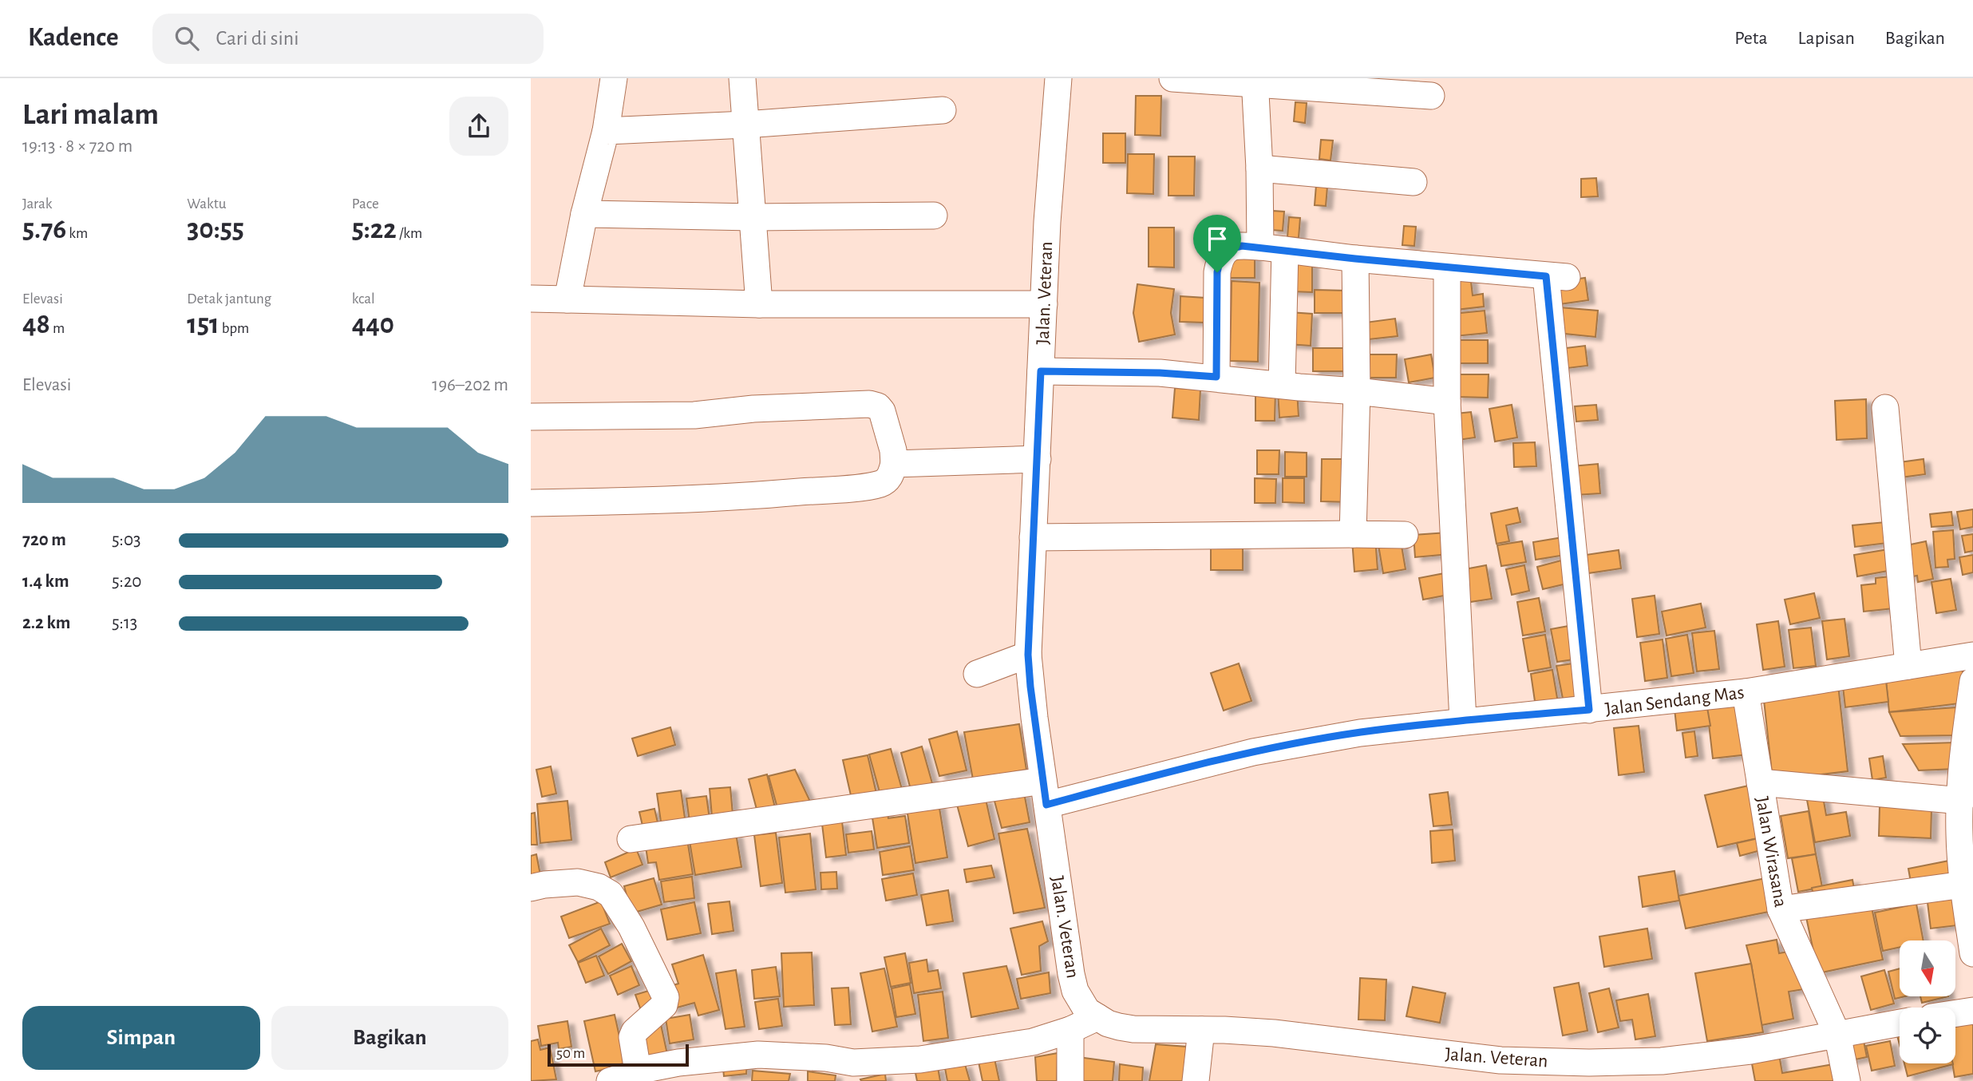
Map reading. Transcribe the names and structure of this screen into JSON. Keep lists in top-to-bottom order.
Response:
{
  "streets": {
    "street": ["Jalan. Veteran", "Jalan Sendang Mas", "Jalan Wirasana"]
  },
  "crossings": [
    ["Jalan. Veteran", "Jalan Sendang Mas"],
    ["Jalan. Veteran", "Jalan Wirasana"],
    ["Jalan Sendang Mas", "Jalan Wirasana"]
  ],
  "scale_bar": "50 m",
  "north": "bottom",
  "page": {
    "header": "Kadence",
    "search": "Cari di sini",
    "nav": ["Peta", "Lapisan", "Bagikan"],
    "heading": ["Lari malam", "19:13 · 8 × 720 m"],
    "stats": [
      ["Jarak", "5.76 km"],
      ["Waktu", "30:55"],
      ["Pace", "5:22 /km"],
      ["Elevasi", "48 m"],
      ["Detak jantung", "151 bpm"],
      ["kcal", "440"]
    ],
    "chart": ["Elevasi", "196–202 m"],
    "list": [
      {
        "name": "720 m",
        "note": "5:03"
      },
      {
        "name": "1.4 km",
        "note": "5:20"
      },
      {
        "name": "2.2 km",
        "note": "5:13"
      }
    ],
    "buttons": ["Simpan", "Bagikan"],
    "scale": "50 m"
  }
}
